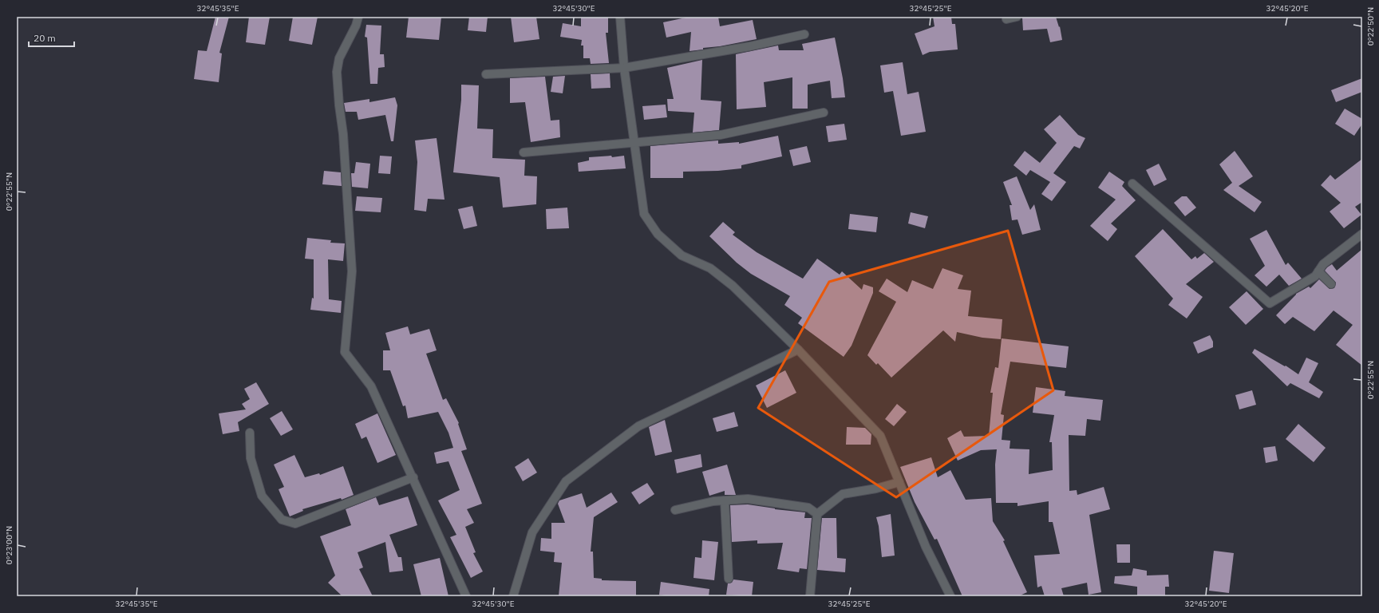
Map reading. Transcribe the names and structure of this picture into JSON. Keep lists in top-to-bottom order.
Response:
{
  "scale_bar": "20 m",
  "coordinates": [
    "32°45'35\"E",
    "32°45'30\"E",
    "32°45'25\"E",
    "32°45'20\"E",
    "0°22'50\"N",
    "0°22'55\"N",
    "0°23'00\"N"
  ]
}
